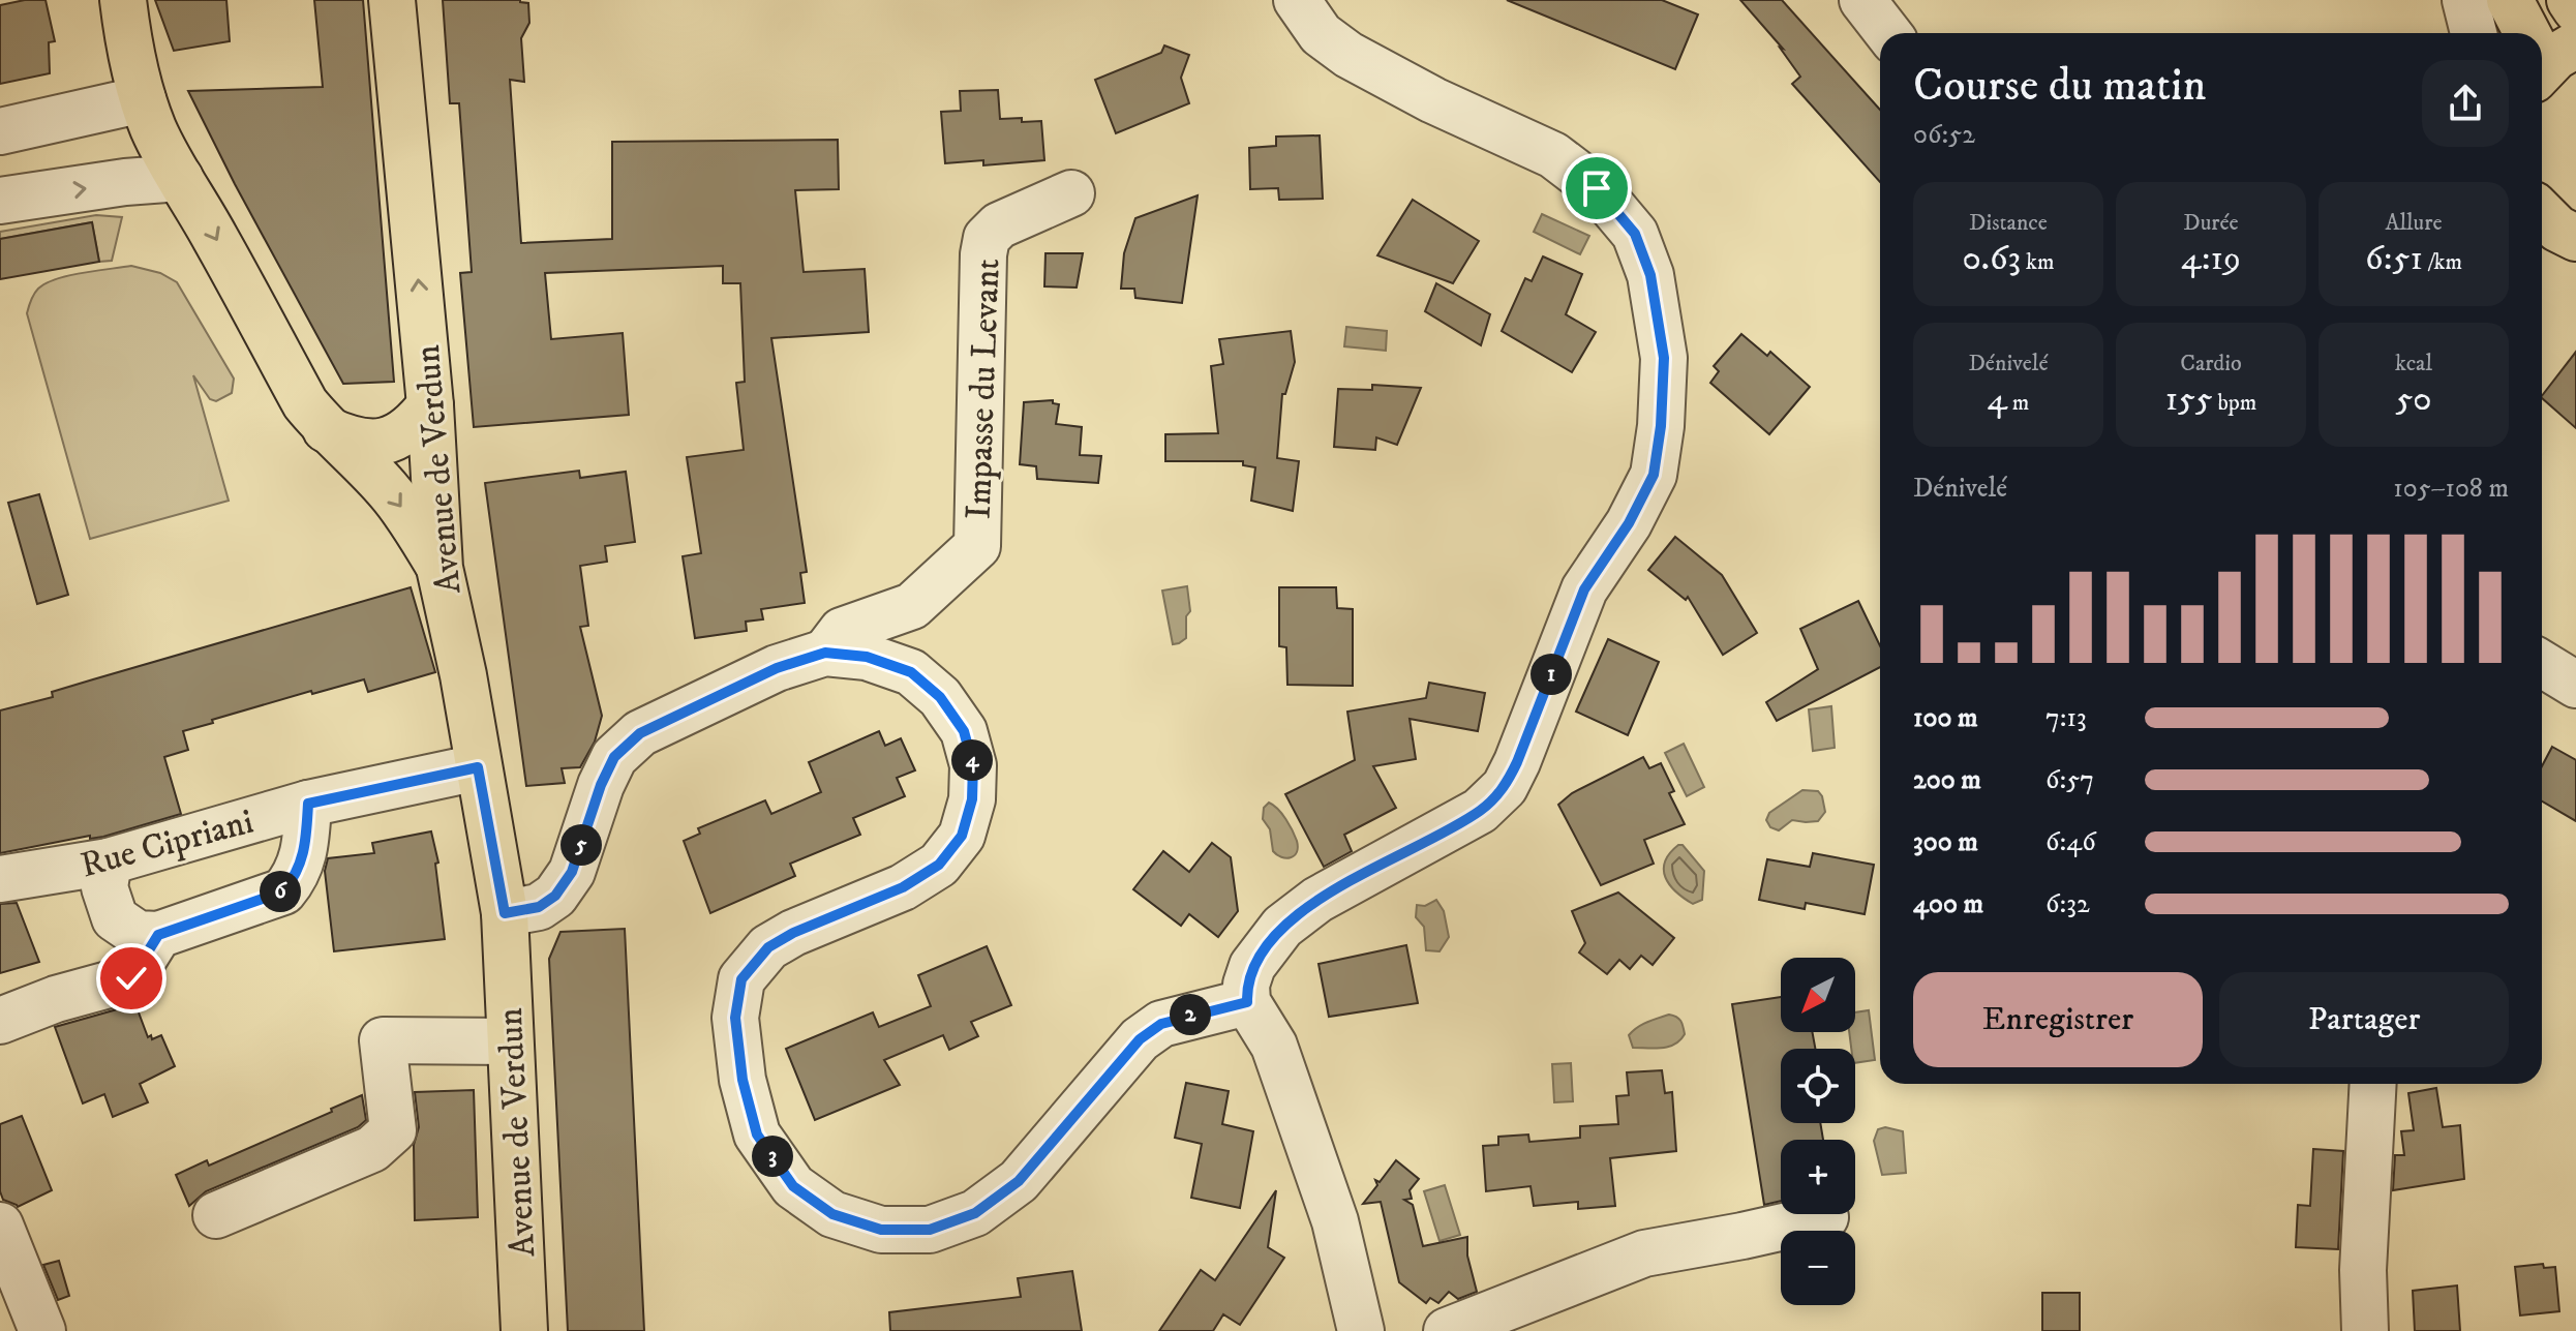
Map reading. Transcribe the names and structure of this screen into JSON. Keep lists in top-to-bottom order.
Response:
{
  "streets": {
    "main road": ["Avenue de Verdun"],
    "street": ["Impasse du Levant", "Rue Cipriani"]
  },
  "crossings": [
    ["Avenue de Verdun", "Rue Cipriani"]
  ],
  "north": "bottom left",
  "page": {
    "heading": ["Course du matin", "06:52"],
    "stats": [
      ["Distance", "0.63 km"],
      ["Durée", "4:19"],
      ["Allure", "6:51 /km"],
      ["Dénivelé", "4 m"],
      ["Cardio", "155 bpm"],
      ["kcal", "50"]
    ],
    "chart": ["Dénivelé", "105–108 m"],
    "pins": [
      "1",
      "4",
      "5",
      "6",
      "2",
      "3"
    ],
    "list": [
      {
        "name": "100 m",
        "note": "7:13"
      },
      {
        "name": "200 m",
        "note": "6:57"
      },
      {
        "name": "300 m",
        "note": "6:46"
      },
      {
        "name": "400 m",
        "note": "6:32"
      }
    ],
    "buttons": ["Enregistrer", "Partager"],
    "map_buttons": ["+", "−"]
  }
}
